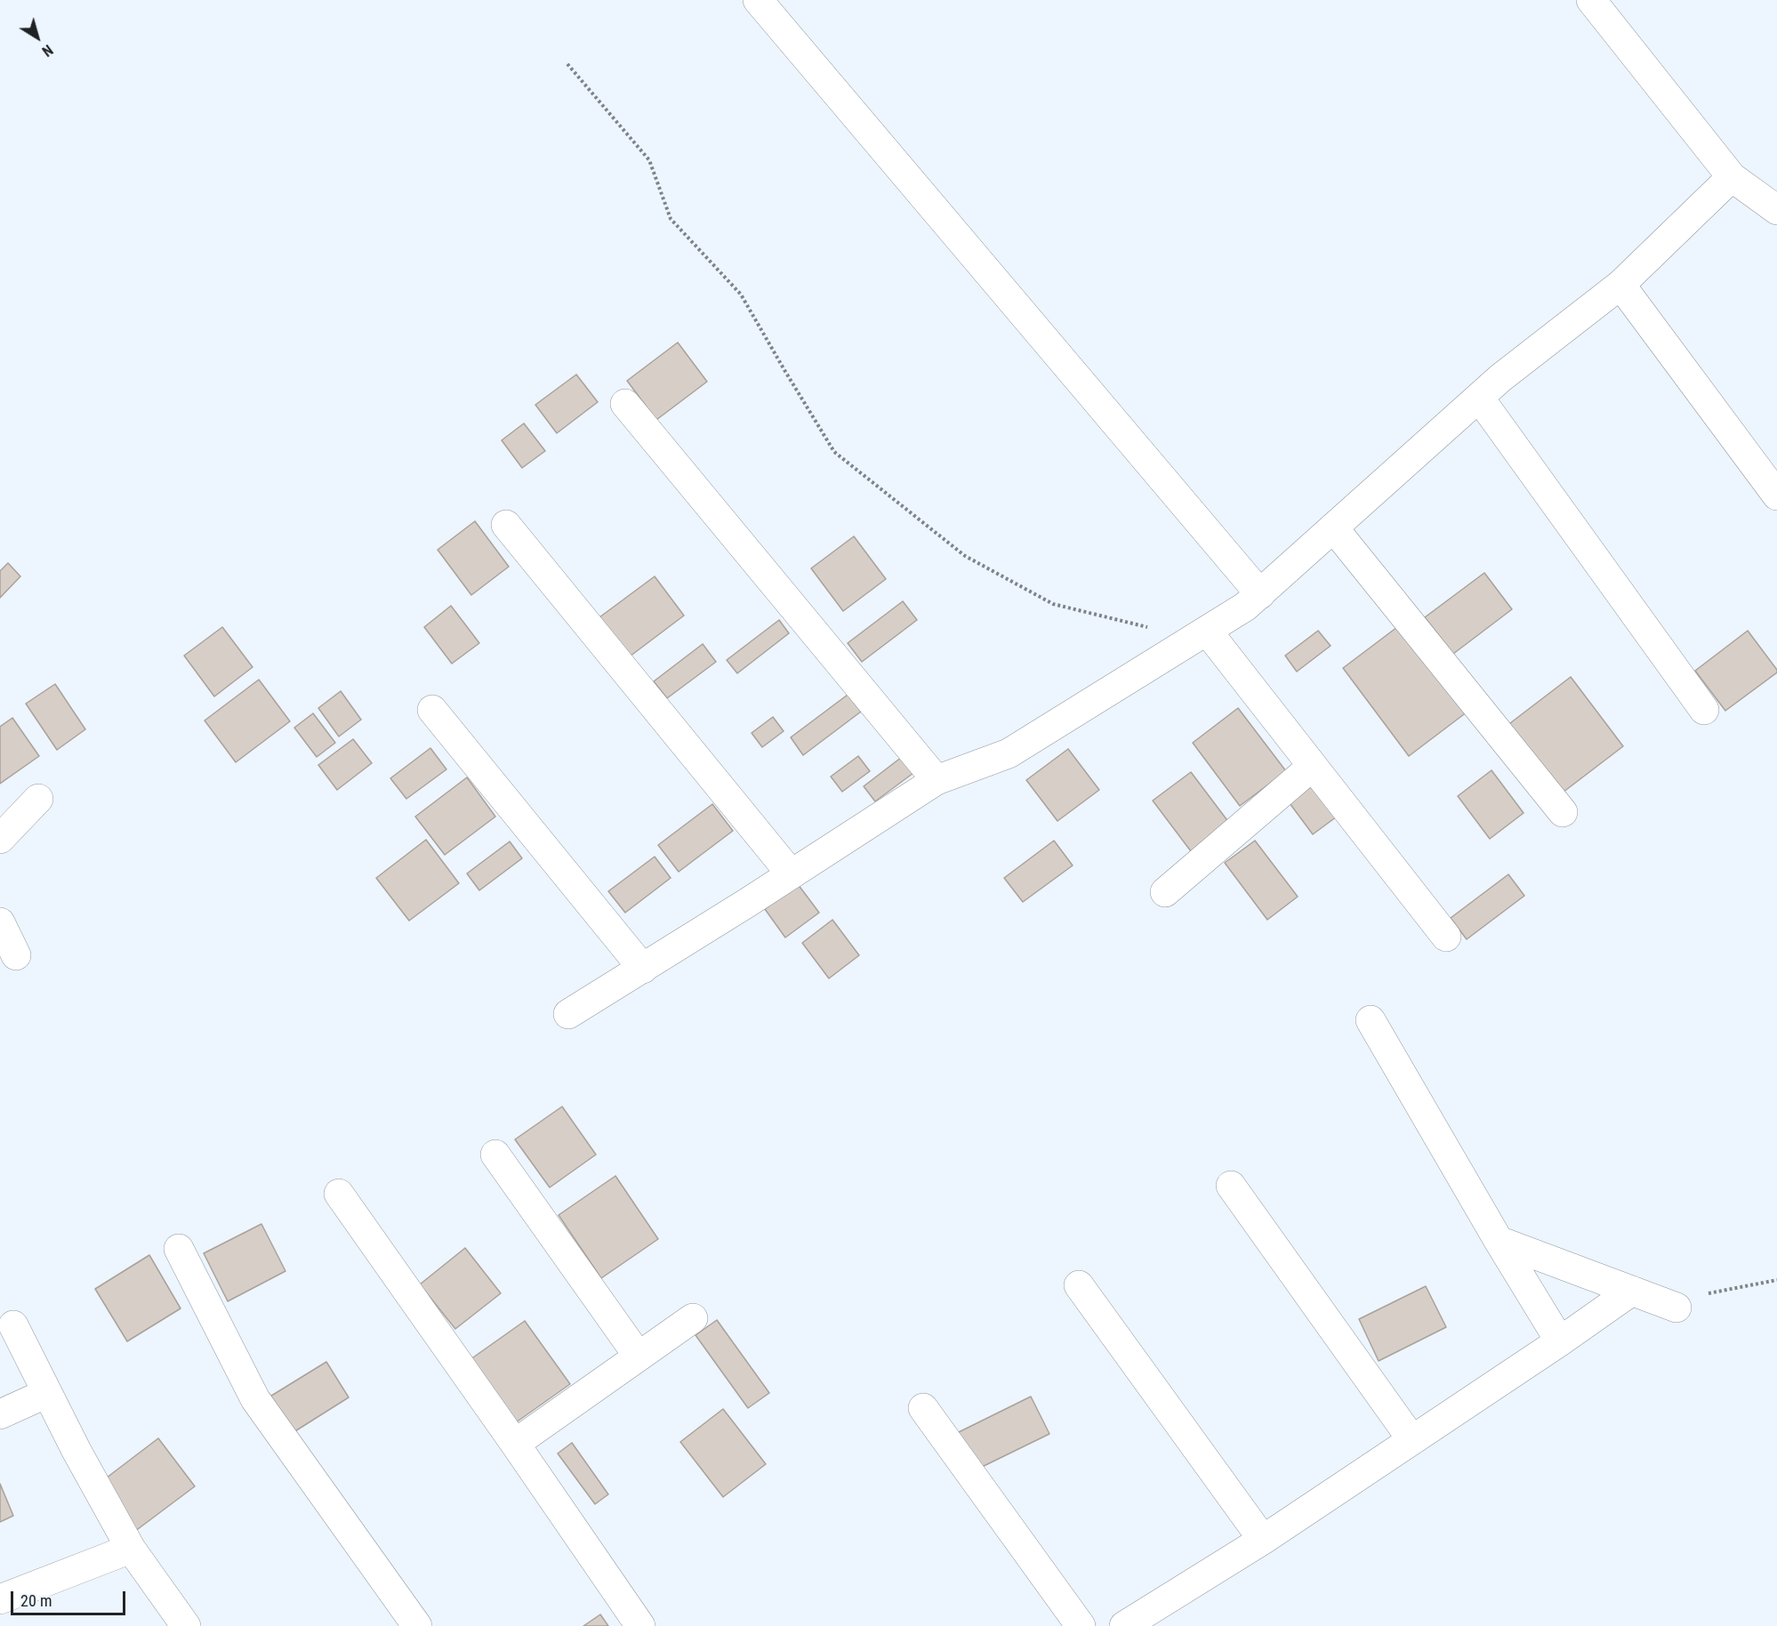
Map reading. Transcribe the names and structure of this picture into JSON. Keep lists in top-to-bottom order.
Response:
{
  "scale_bar": "20 m",
  "north": "bottom right"
}
